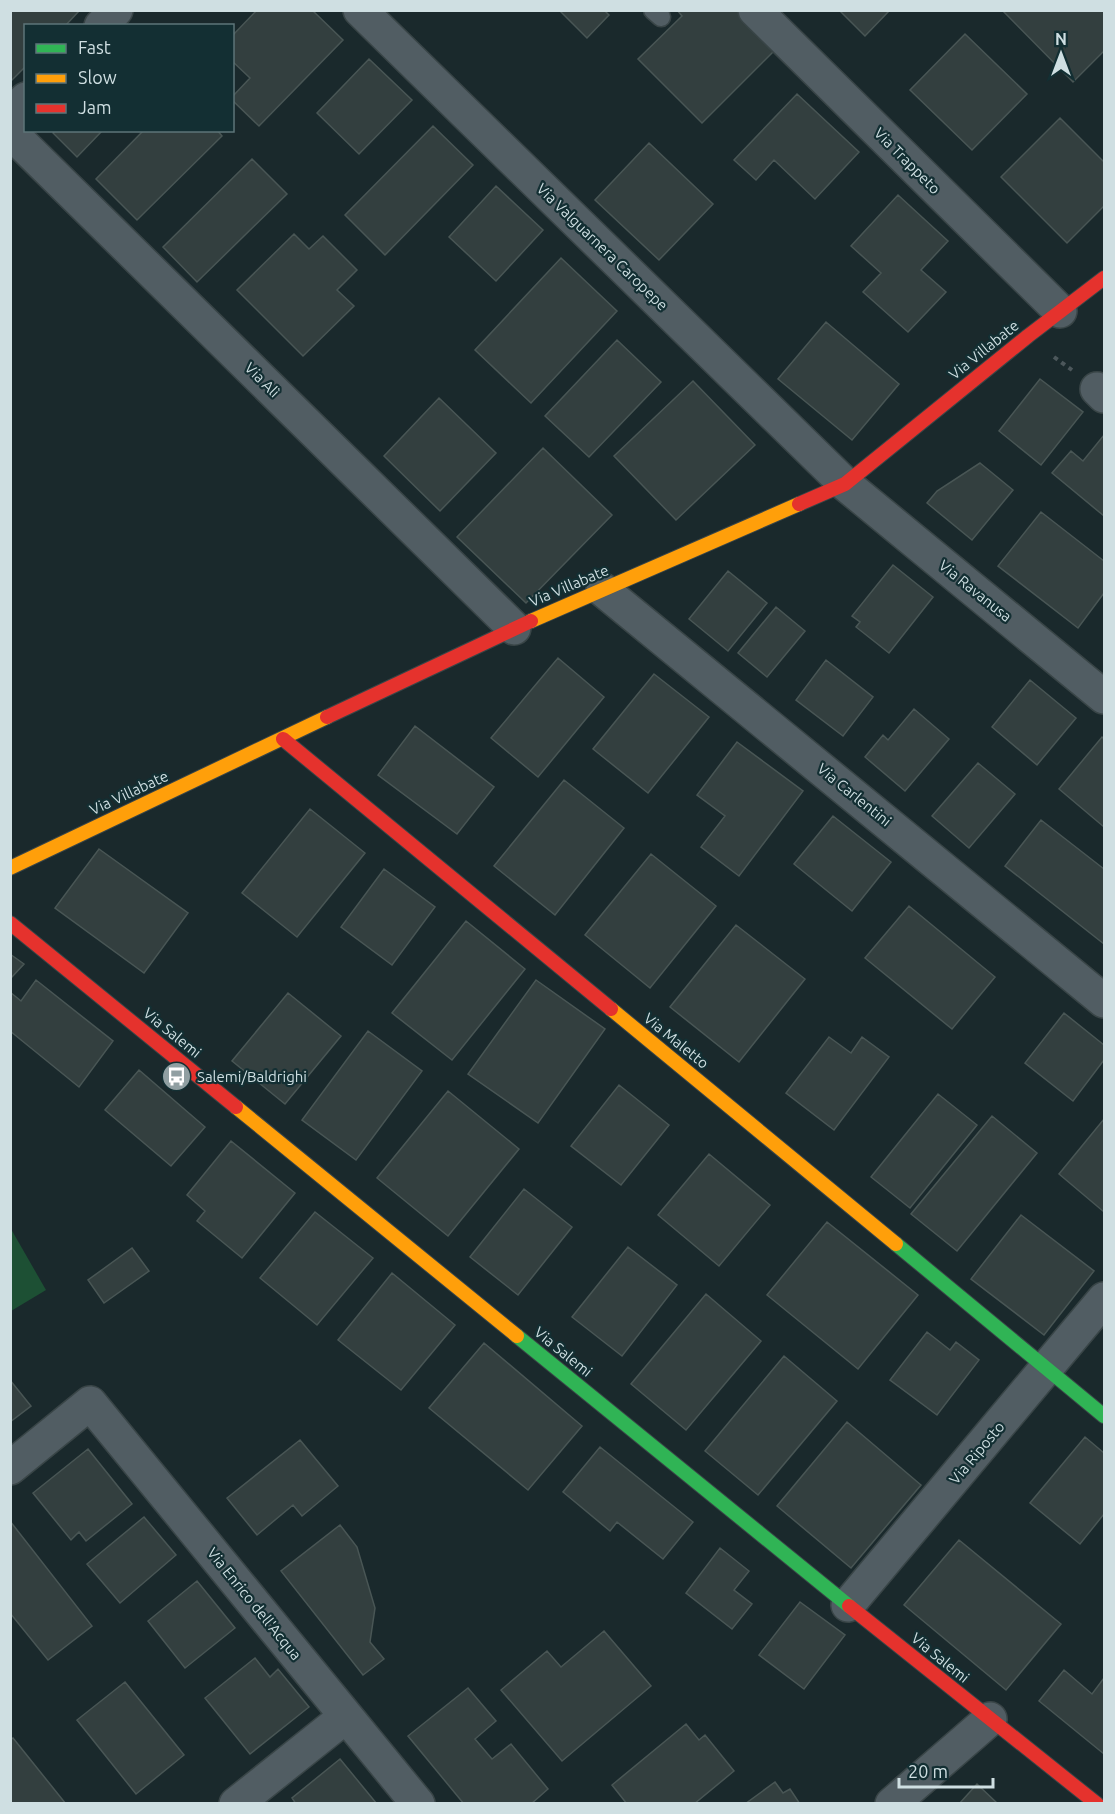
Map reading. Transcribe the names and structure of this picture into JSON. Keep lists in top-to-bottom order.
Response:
{
  "streets": {
    "street": [
      "Via Trappeto",
      "Via Valguarnera Caropepe",
      "Via Villabate",
      "Via Alì",
      "Via Ravanusa",
      "Via Carlentini",
      "Via Salemi",
      "Via Maletto",
      "Via Riposto",
      "Via Enrico dell'Acqua"
    ]
  },
  "crossings": [
    ["Via Trappeto", "Via Villabate"],
    ["Via Valguarnera Caropepe", "Via Villabate"],
    ["Via Valguarnera Caropepe", "Via Ravanusa"],
    ["Via Villabate", "Via Alì"],
    ["Via Villabate", "Via Ravanusa"],
    ["Via Villabate", "Via Carlentini"],
    ["Via Villabate", "Via Maletto"],
    ["Via Salemi", "Via Riposto"],
    ["Via Maletto", "Via Riposto"]
  ],
  "places": {
    "bus stop": ["Salemi/Baldrighi"]
  },
  "legend": ["Fast", "Slow", "Jam"],
  "scale_bar": "20 m",
  "north": "top"
}
